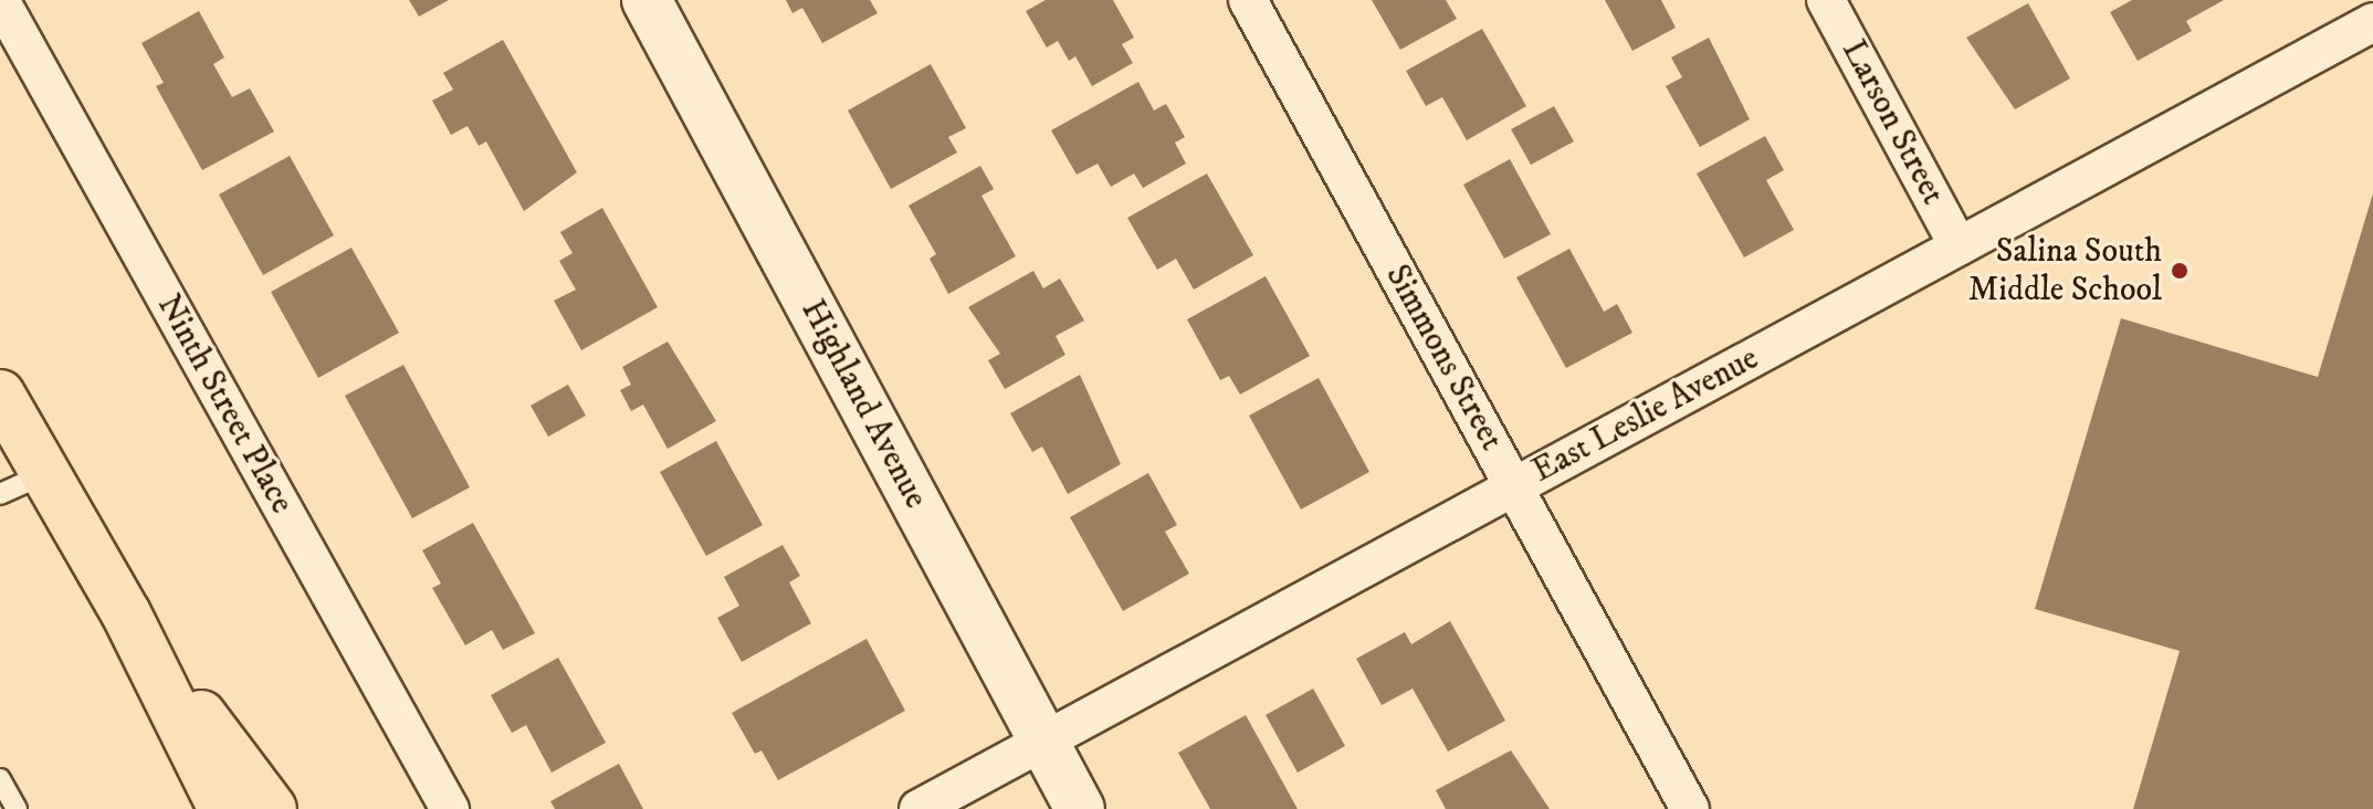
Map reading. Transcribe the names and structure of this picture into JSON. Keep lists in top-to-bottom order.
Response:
{
  "streets": {
    "street": [
      "Larson Street",
      "Simmons Street",
      "Ninth Street Place",
      "Highland Avenue",
      "East Leslie Avenue"
    ]
  },
  "crossings": [
    ["Larson Street", "East Leslie Avenue"],
    ["Simmons Street", "East Leslie Avenue"],
    ["Highland Avenue", "East Leslie Avenue"]
  ],
  "places": ["Salina South Middle School"]
}
